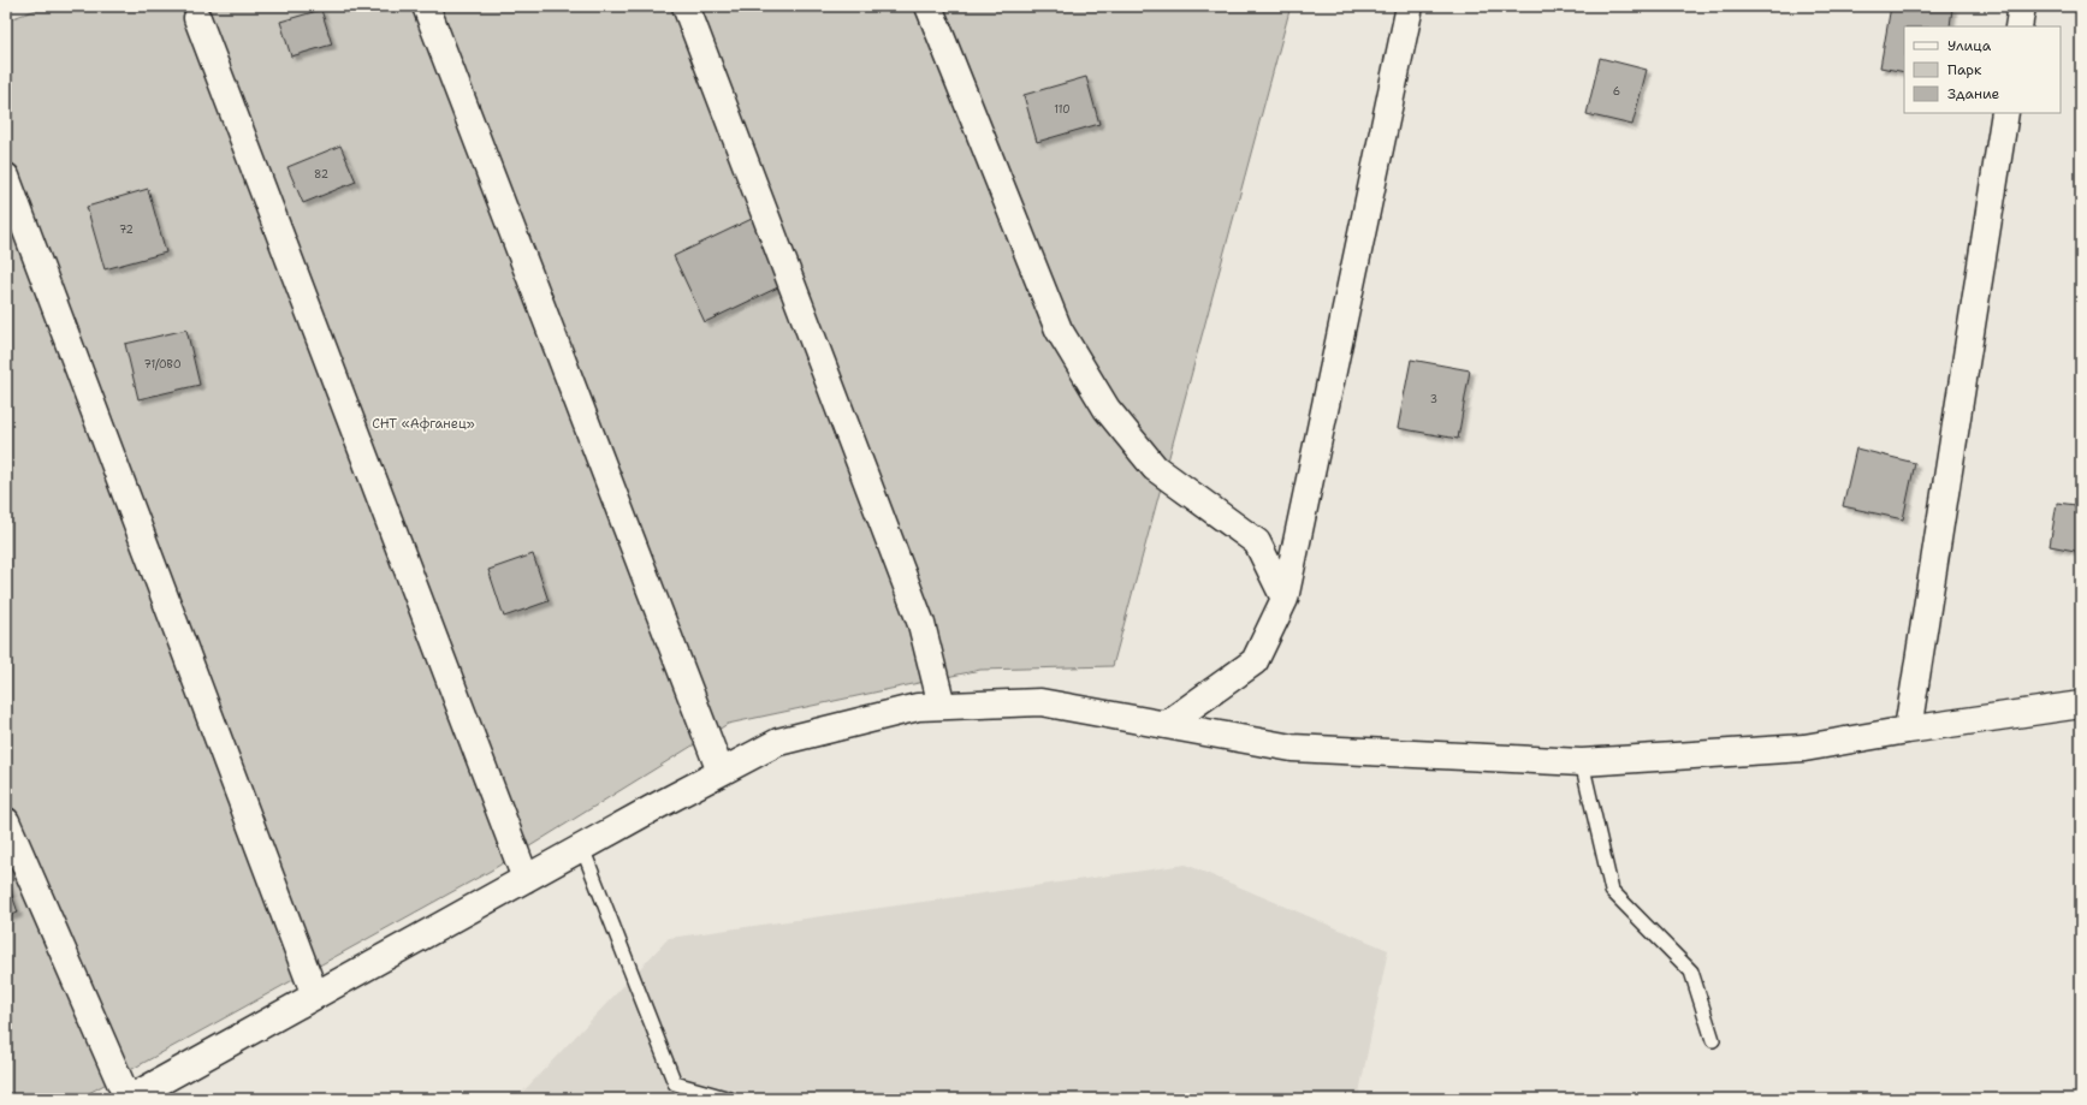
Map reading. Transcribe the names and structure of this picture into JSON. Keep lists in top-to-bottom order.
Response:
{
  "parks": ["СНТ «Афганец»"],
  "house_numbers": [
    "6",
    "110",
    "82",
    "72",
    "71/ОВО",
    "3"
  ],
  "legend": ["Улица", "Парк", "Здание"]
}
